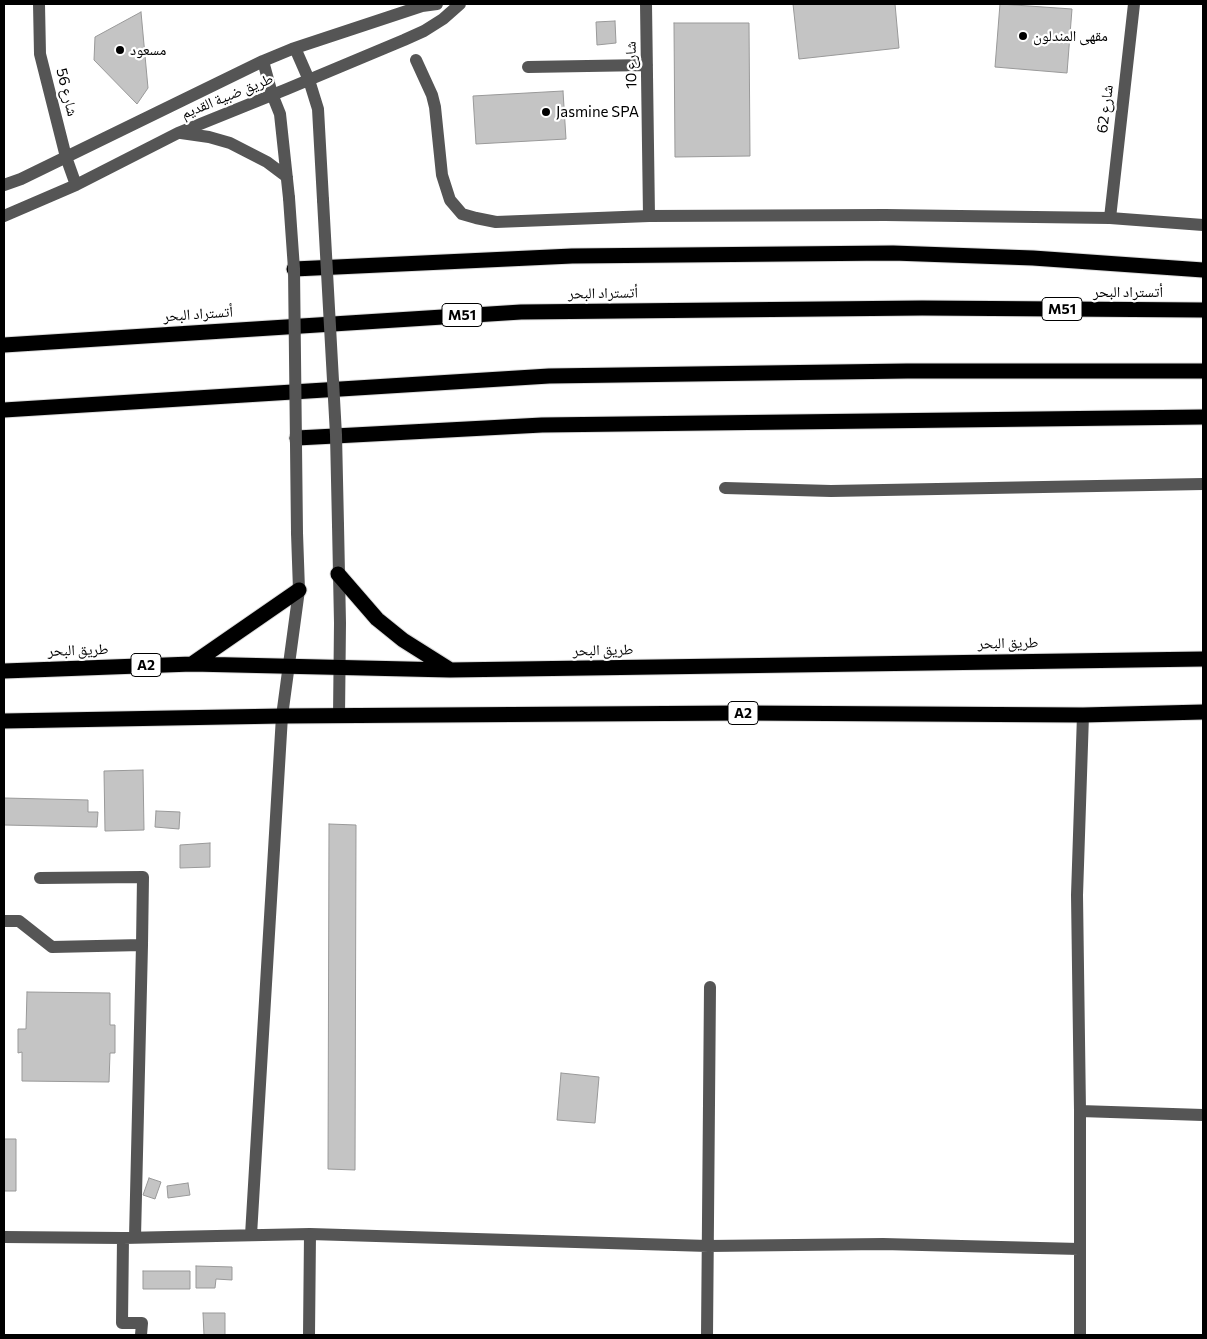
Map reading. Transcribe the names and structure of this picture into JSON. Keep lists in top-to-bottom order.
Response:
{
  "streets": {
    "highway": [
      "أتستراد البحر",
      "M51",
      "طريق البحر",
      "A2"
    ],
    "street": [
      "شارع 10",
      "شارع 56",
      "طريق ضبية القديم",
      "شارع 62"
    ]
  },
  "crossings": [
    ["شارع 56", "طريق ضبية القديم"]
  ],
  "places": ["مقهى المندلون", "مسعود", "Jasmine SPA"]
}
